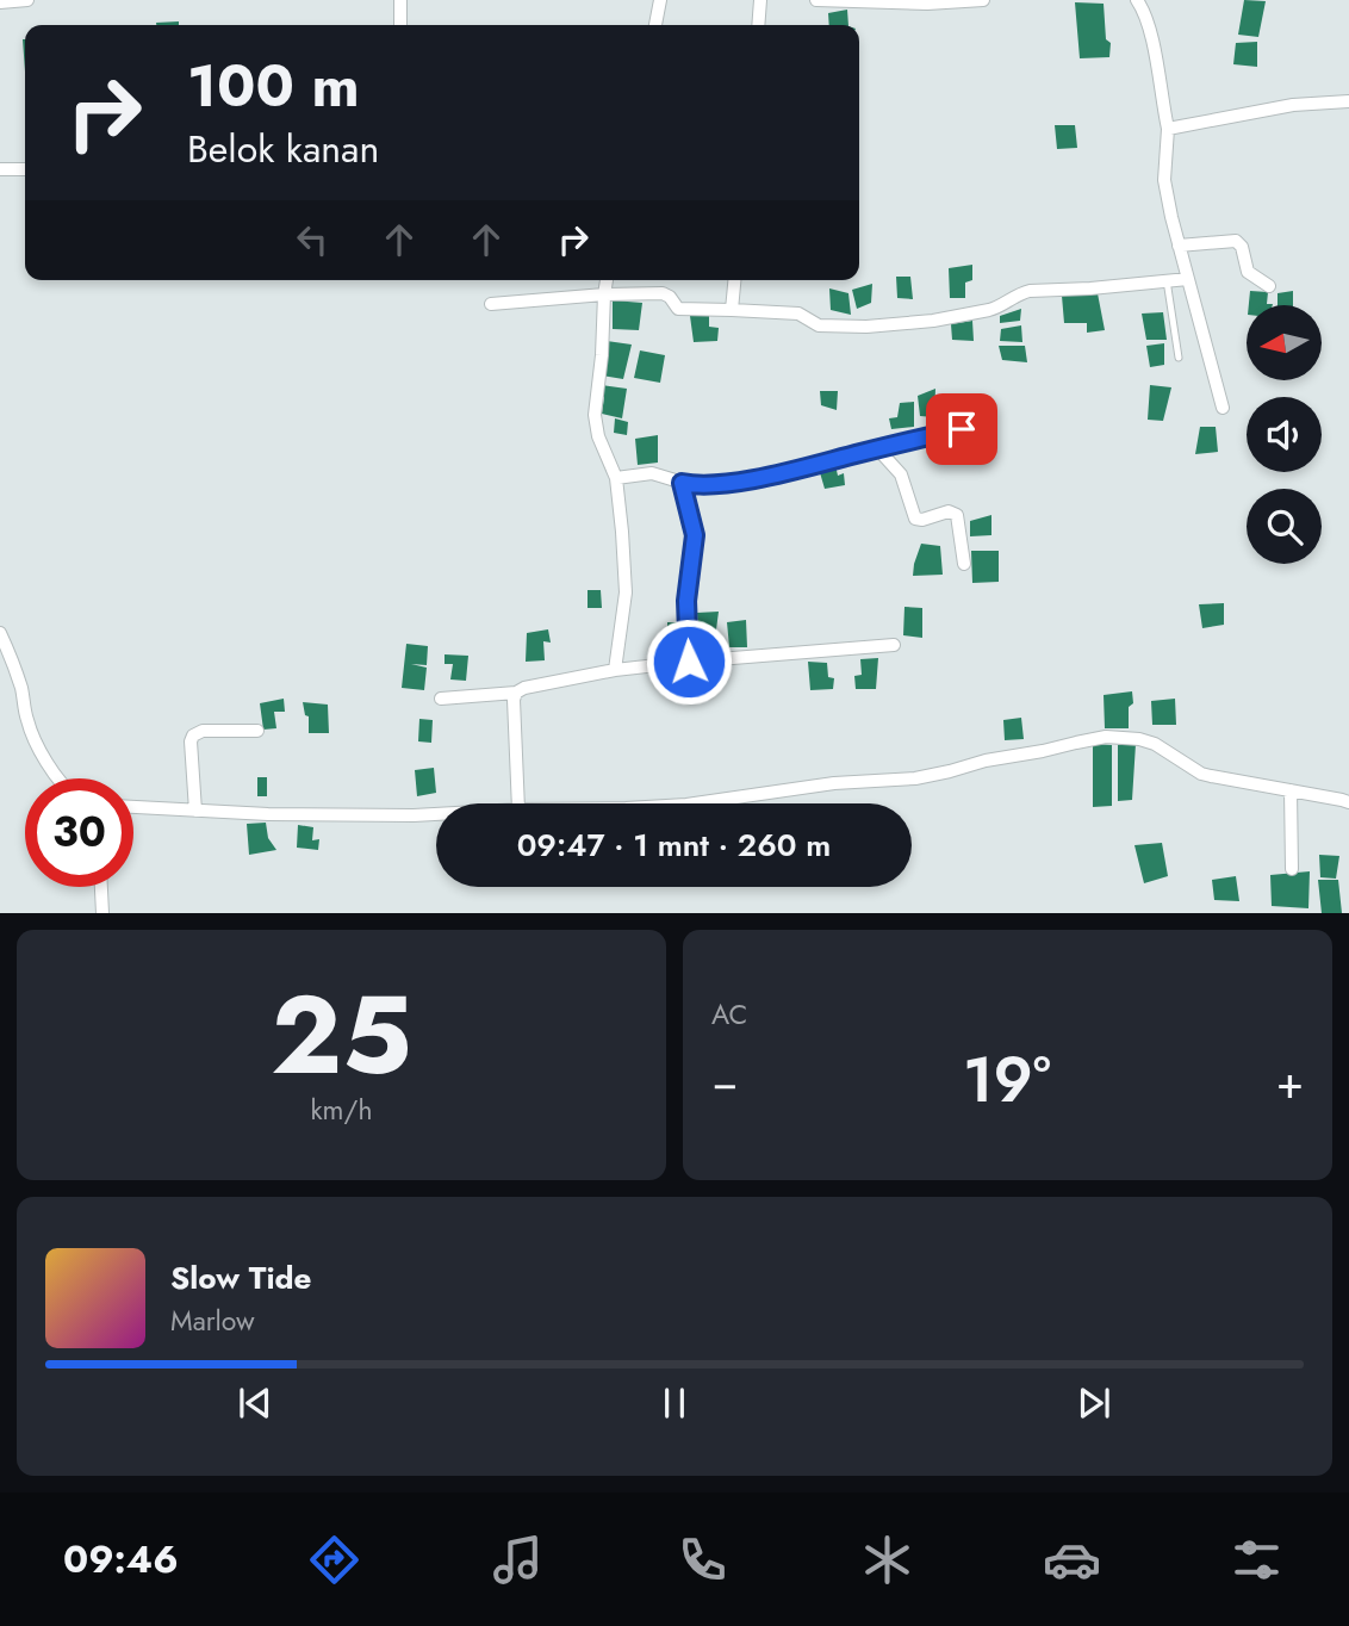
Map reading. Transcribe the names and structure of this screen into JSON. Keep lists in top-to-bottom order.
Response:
{
  "north": "left",
  "page": {
    "turn": ["100 m", "Belok kanan"],
    "limit": "30",
    "trip": "09:47 · 1 mnt · 260 m",
    "tile": [
      ["25", "km/h"],
      "AC"
    ],
    "heat": ["−", "19°", "+"],
    "song": ["Slow Tide", "Marlow"],
    "tabs": "09:46"
  }
}
